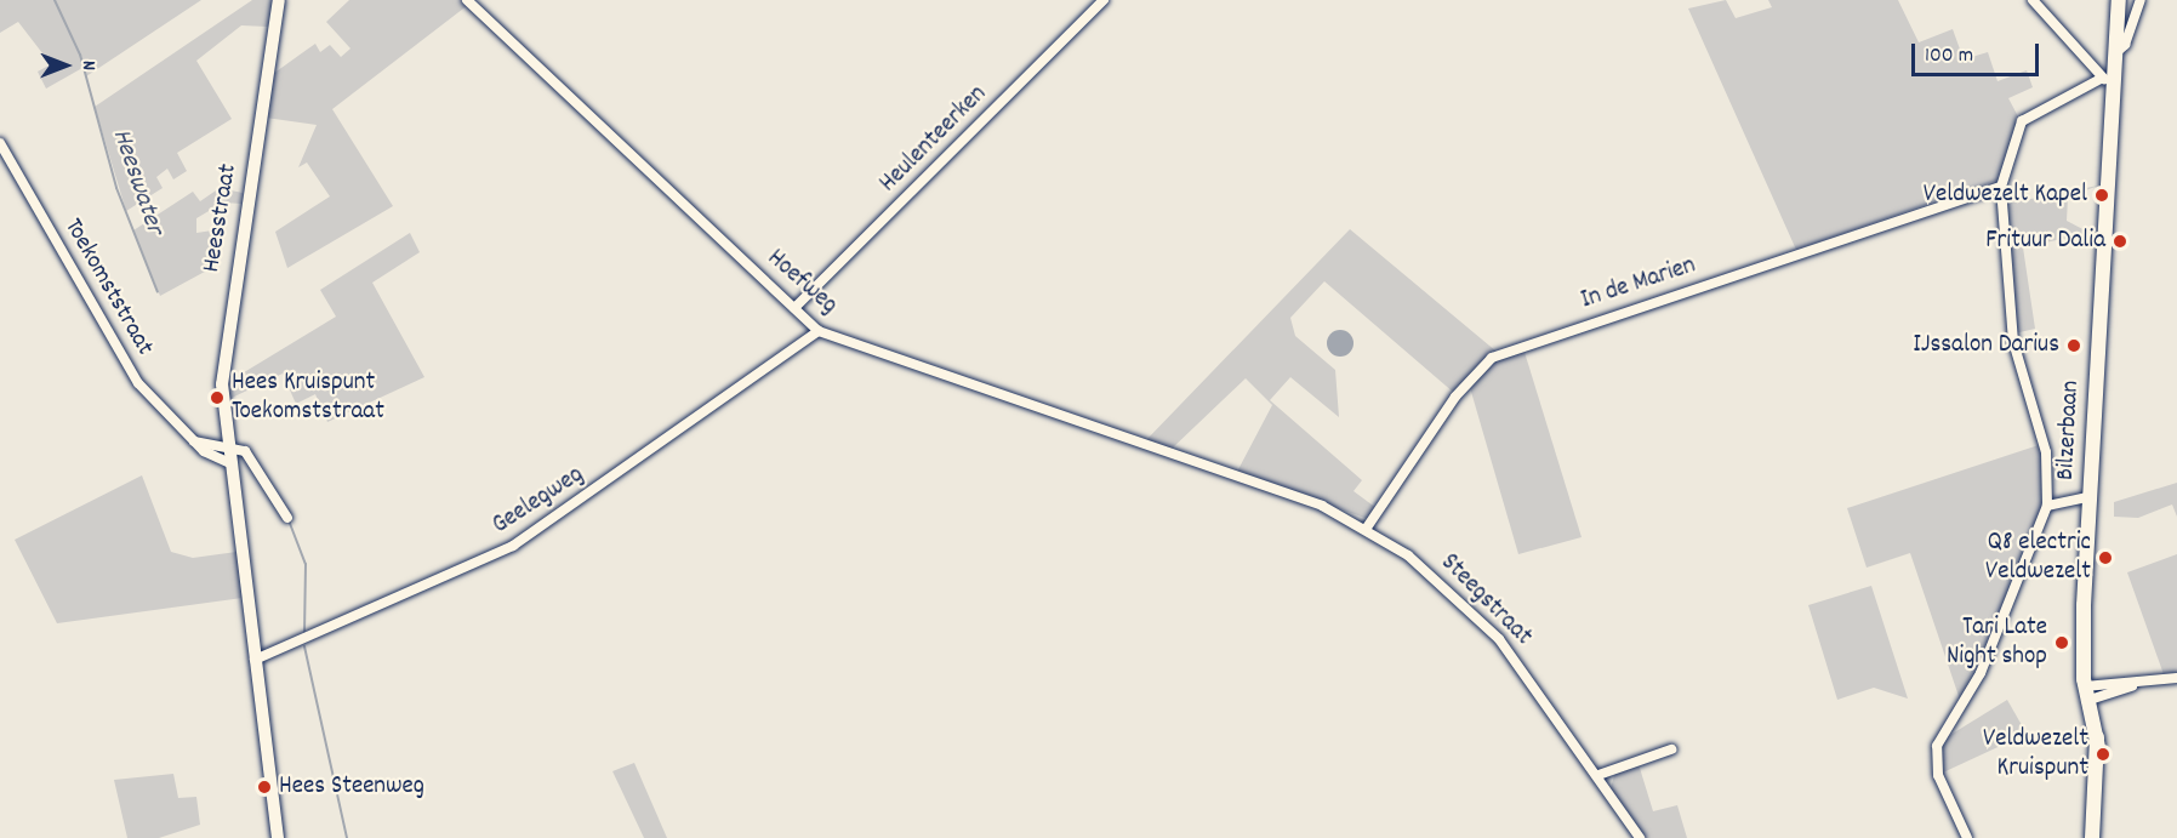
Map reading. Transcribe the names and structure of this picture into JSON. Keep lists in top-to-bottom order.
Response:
{
  "streets": {
    "main road": ["Bilzerbaan"],
    "street": [
      "Heulenteerken",
      "Heesstraat",
      "Hoefweg",
      "In de Marien",
      "Toekomststraat",
      "Geelegweg",
      "Steegstraat"
    ]
  },
  "crossings": [
    ["Heulenteerken", "Hoefweg"],
    ["Heesstraat", "Toekomststraat"],
    ["Heesstraat", "Geelegweg"],
    ["Hoefweg", "Geelegweg"],
    ["Hoefweg", "Steegstraat"],
    ["In de Marien", "Steegstraat"]
  ],
  "water": ["Heeswater"],
  "places": [
    "Veldwezelt Kapel",
    "Frituur Dalia",
    "IJssalon Darius",
    "Hees Kruispunt Toekomststraat",
    "Q8 electric Veldwezelt",
    "Tari Late Night shop",
    "Veldwezelt Kruispunt",
    "Hees Steenweg"
  ],
  "scale_bar": "100 m",
  "north": "right"
}
